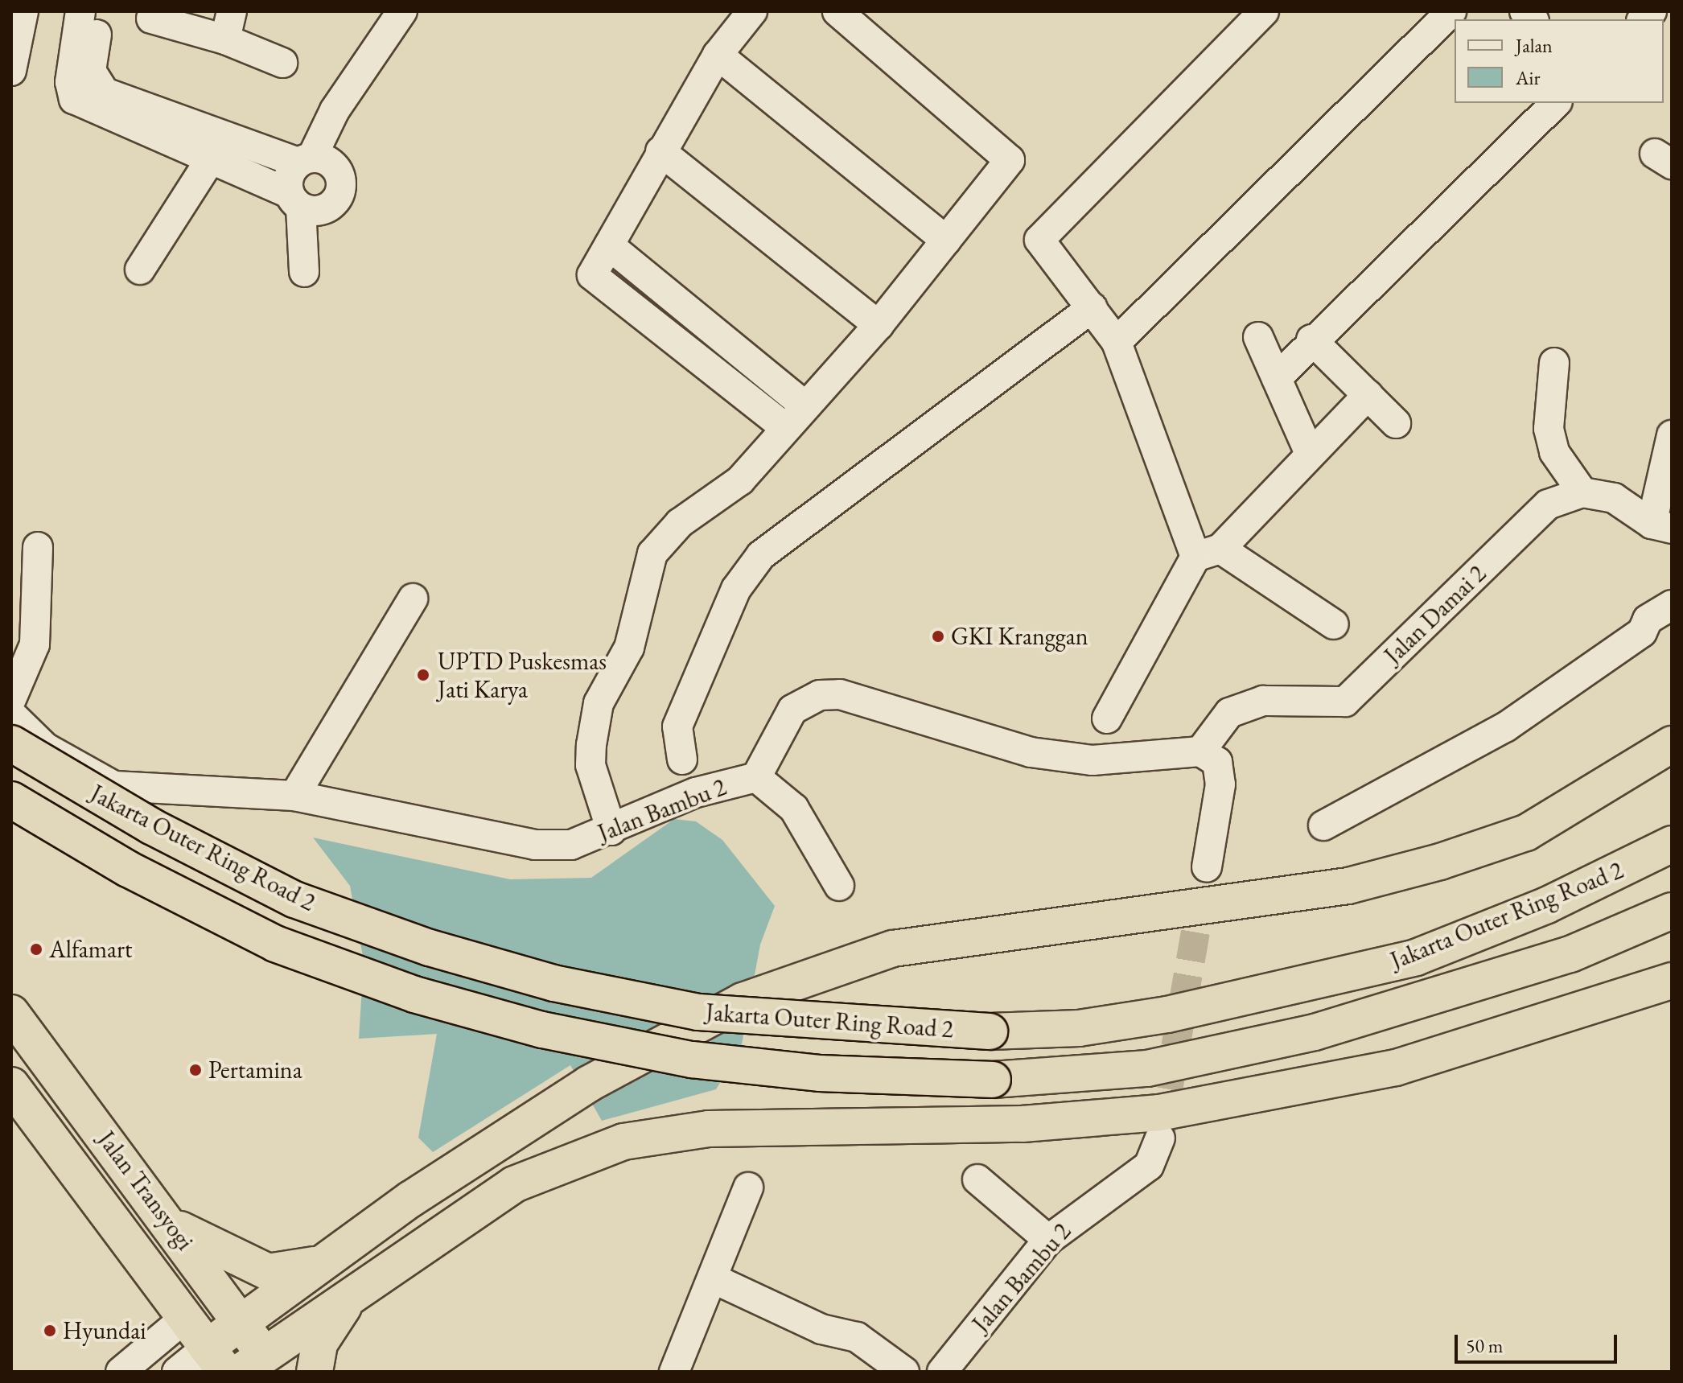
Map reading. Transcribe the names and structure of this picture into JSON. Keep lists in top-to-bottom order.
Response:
{
  "streets": {
    "highway": ["Jakarta Outer Ring Road 2", "Jalan Transyogi"],
    "street": ["Jalan Damai 2", "Jalan Bambu 2"]
  },
  "crossings": [
    ["Jalan Damai 2", "Jalan Bambu 2"]
  ],
  "places": [
    "GKI Kranggan",
    "UPTD Puskesmas Jati Karya",
    "Alfamart",
    "Pertamina",
    "Hyundai"
  ],
  "legend": ["Jalan", "Air"],
  "scale_bar": "50 m"
}
